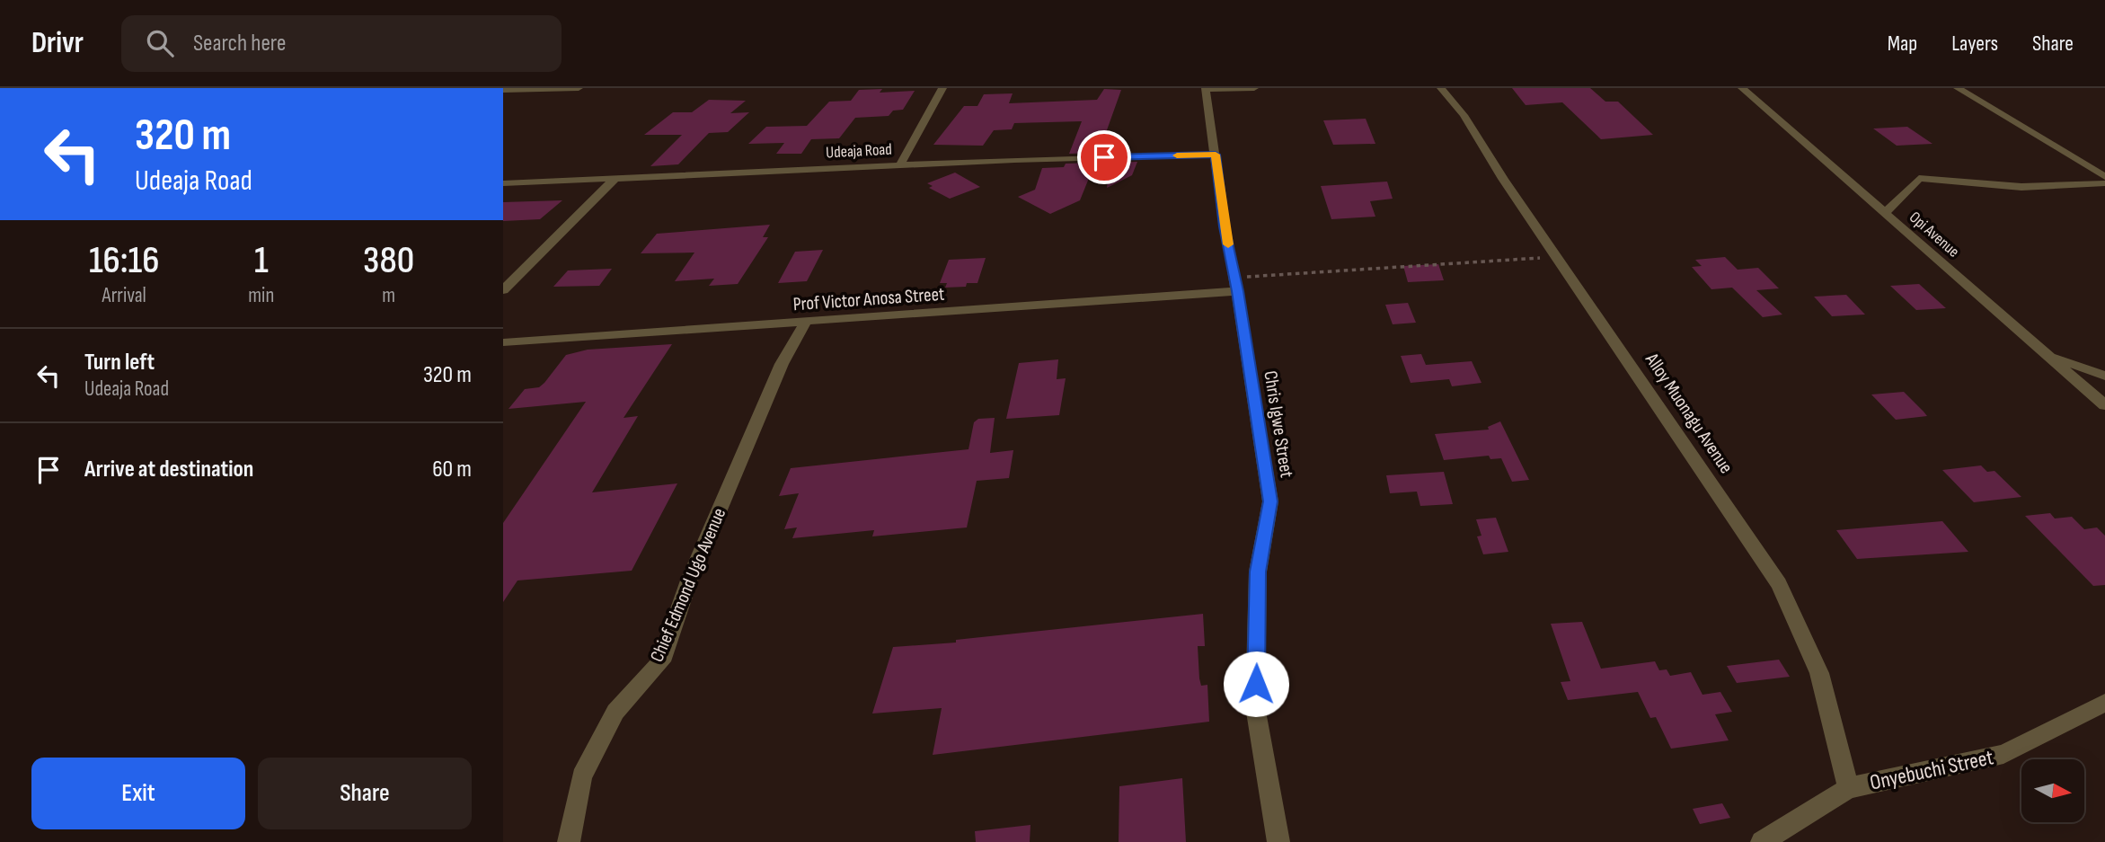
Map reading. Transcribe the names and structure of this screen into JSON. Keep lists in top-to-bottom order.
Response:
{
  "streets": {
    "street": [
      "Udeaja Road",
      "Opi Avenue",
      "Prof Victor Anosa Street",
      "Alloy Muonagu Avenue",
      "Chris Igwe Street",
      "Chief Edmond Ugo Avenue",
      "Onyebuchi Street"
    ]
  },
  "crossings": [
    ["Udeaja Road", "Chris Igwe Street"],
    ["Prof Victor Anosa Street", "Chris Igwe Street"],
    ["Prof Victor Anosa Street", "Chief Edmond Ugo Avenue"],
    ["Alloy Muonagu Avenue", "Onyebuchi Street"]
  ],
  "north": "right",
  "page": {
    "header": "Drivr",
    "search": "Search here",
    "nav": ["Map", "Layers", "Share"],
    "turn": ["320 m", "Udeaja Road"],
    "eta": [
      "16:16",
      "Arrival",
      "1",
      "min",
      "380",
      "m"
    ],
    "list": [
      {
        "name": "Turn left",
        "note": "Udeaja Road",
        "value": "320 m"
      },
      {
        "name": "Arrive at destination",
        "value": "60 m"
      }
    ],
    "buttons": ["Exit", "Share"]
  }
}
